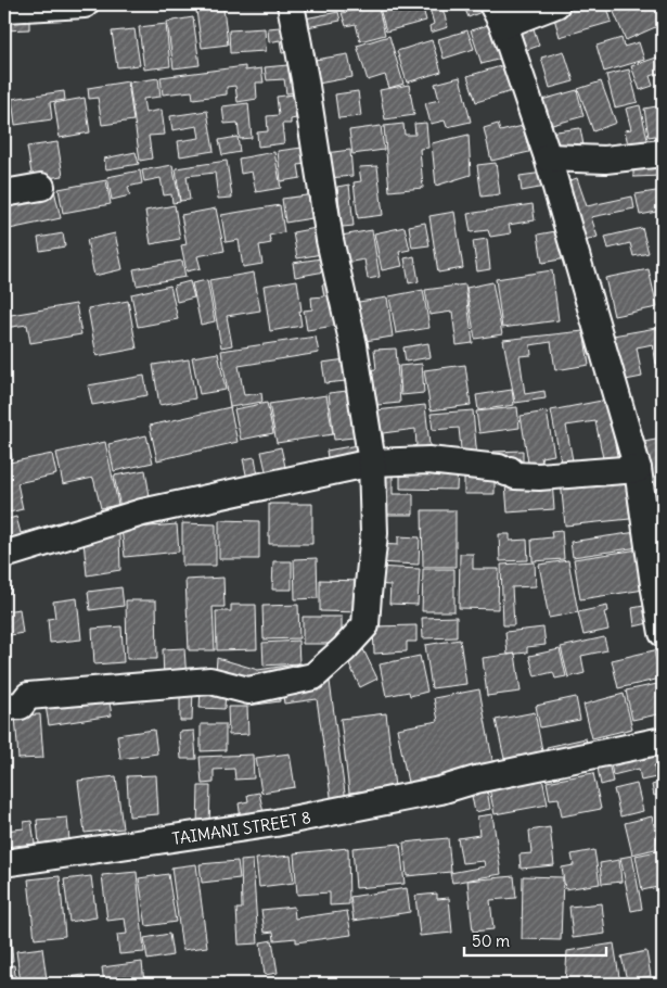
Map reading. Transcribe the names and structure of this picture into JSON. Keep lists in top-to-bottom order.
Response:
{
  "streets": {
    "street": ["TAIMANI STREET 8"]
  },
  "scale_bar": "50 m"
}
